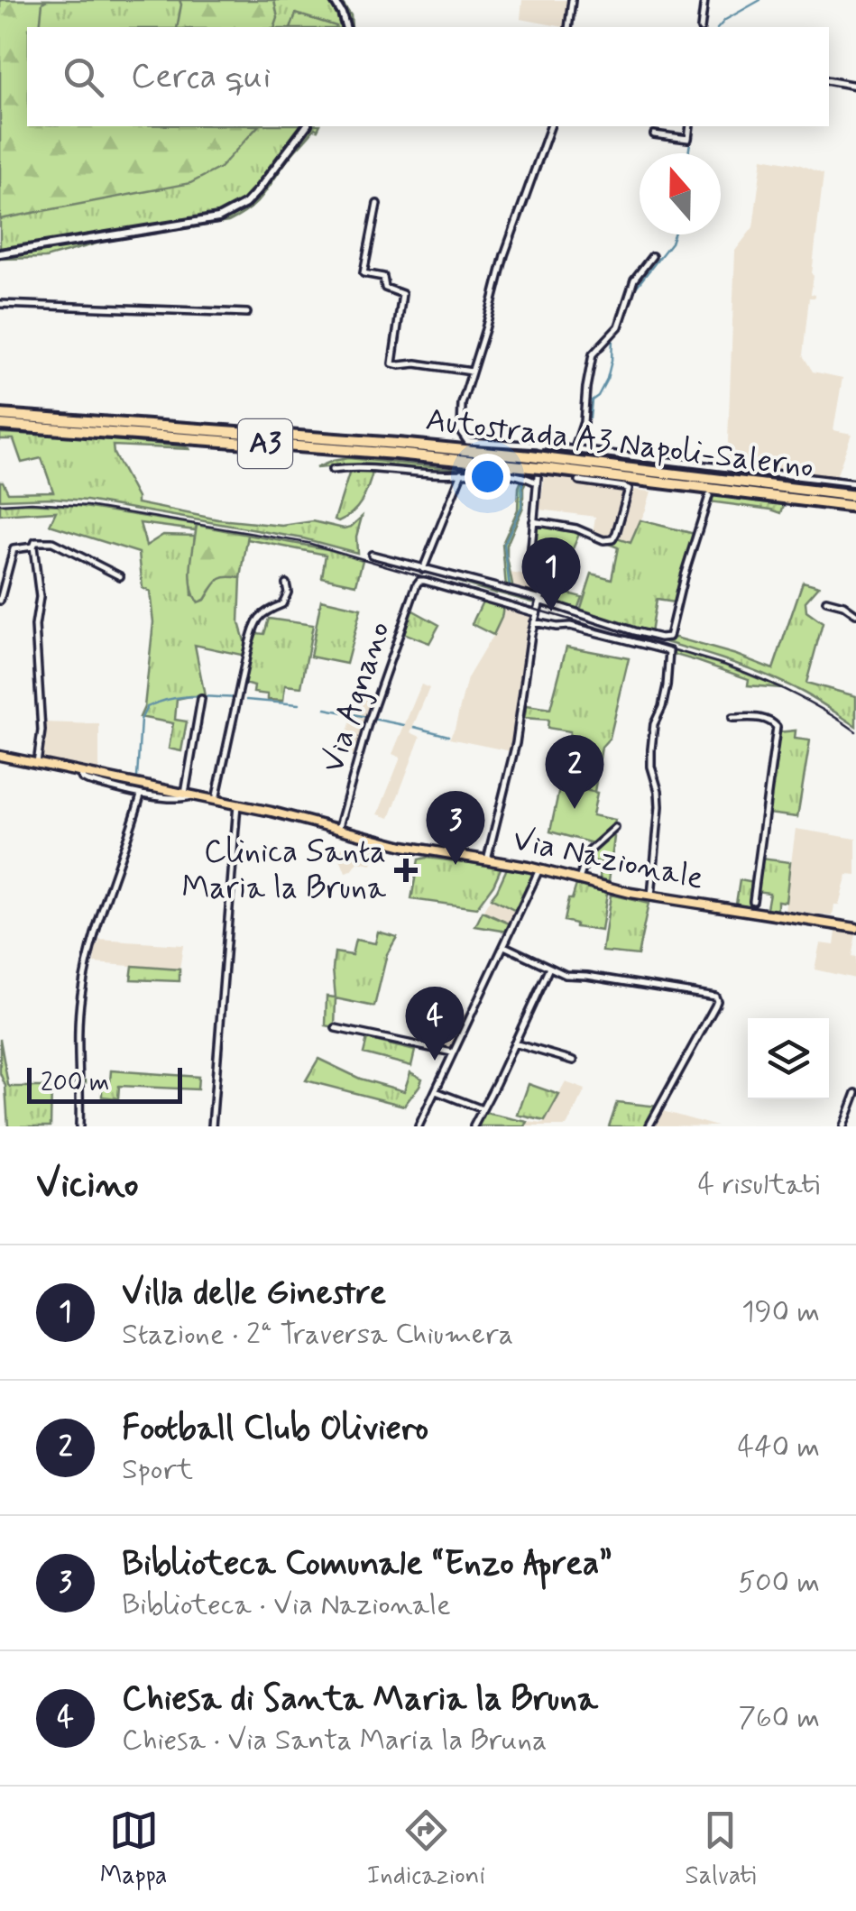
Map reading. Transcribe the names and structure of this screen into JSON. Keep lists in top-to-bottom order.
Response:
{
  "streets": {
    "highway": ["A3", "Autostrada A3 Napoli-Salerno"],
    "main road": ["Via Nazionale"],
    "street": ["Via Agnano"]
  },
  "crossings": [
    ["Via Agnano", "Via Nazionale"]
  ],
  "places": {
    "health": ["Clinica Santa Maria la Bruna"]
  },
  "scale_bar": "200 m",
  "north": "top",
  "page": {
    "search": "Cerca qui",
    "pins": [
      "1",
      "2",
      "3",
      "4"
    ],
    "scale": "200 m",
    "heading": ["Vicino", "4 risultati"],
    "list": [
      {
        "mark": "1",
        "name": "Villa delle Ginestre",
        "note": "Stazione · 2ª Traversa Chiumera",
        "value": "190 m"
      },
      {
        "mark": "2",
        "name": "Football Club Oliviero",
        "note": "Sport",
        "value": "440 m"
      },
      {
        "mark": "3",
        "name": "Biblioteca Comunale “Enzo Aprea”",
        "note": "Biblioteca · Via Nazionale",
        "value": "500 m"
      },
      {
        "mark": "4",
        "name": "Chiesa di Santa Maria la Bruna",
        "note": "Chiesa · Via Santa Maria la Bruna",
        "value": "760 m"
      }
    ],
    "nav": ["Mappa", "Indicazioni", "Salvati"]
  }
}
